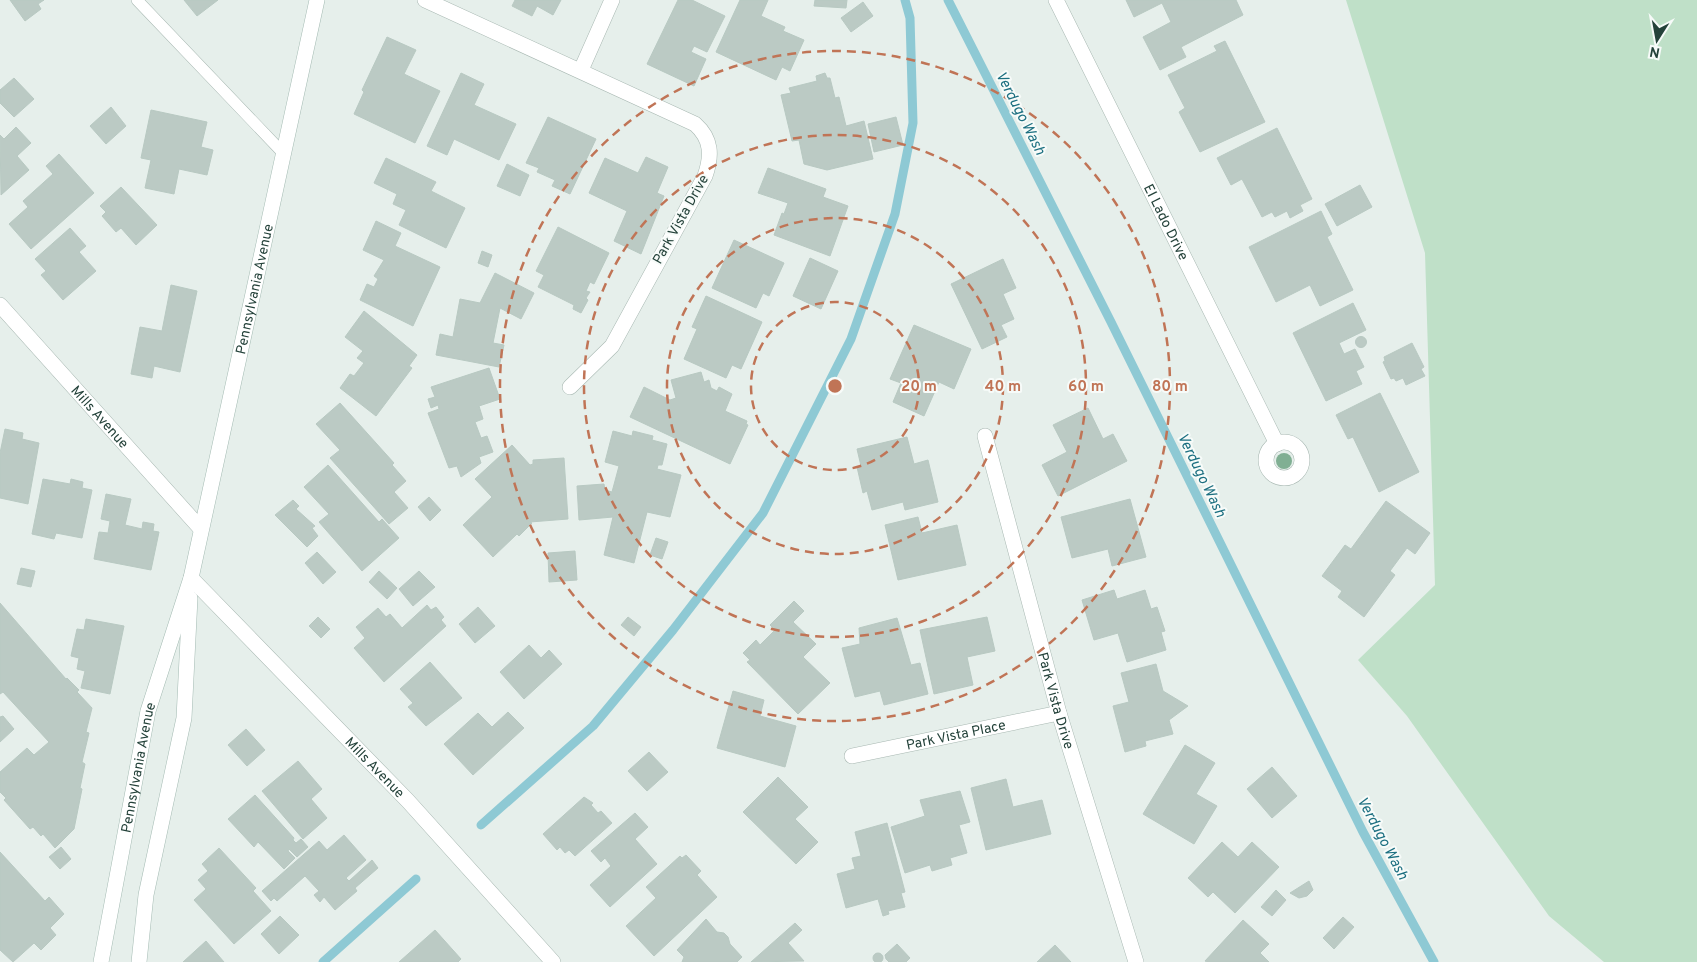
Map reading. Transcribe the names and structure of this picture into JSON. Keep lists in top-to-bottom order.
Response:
{
  "streets": {
    "street": [
      "Park Vista Drive",
      "El Lado Drive",
      "Pennsylvania Avenue",
      "Mills Avenue",
      "Park Vista Place"
    ]
  },
  "crossings": [
    ["Park Vista Drive", "Park Vista Place"],
    ["Pennsylvania Avenue", "Mills Avenue"]
  ],
  "water": ["Verdugo Wash"],
  "north": "bottom",
  "rings": [
    "20 m",
    "40 m",
    "60 m",
    "80 m"
  ]
}
